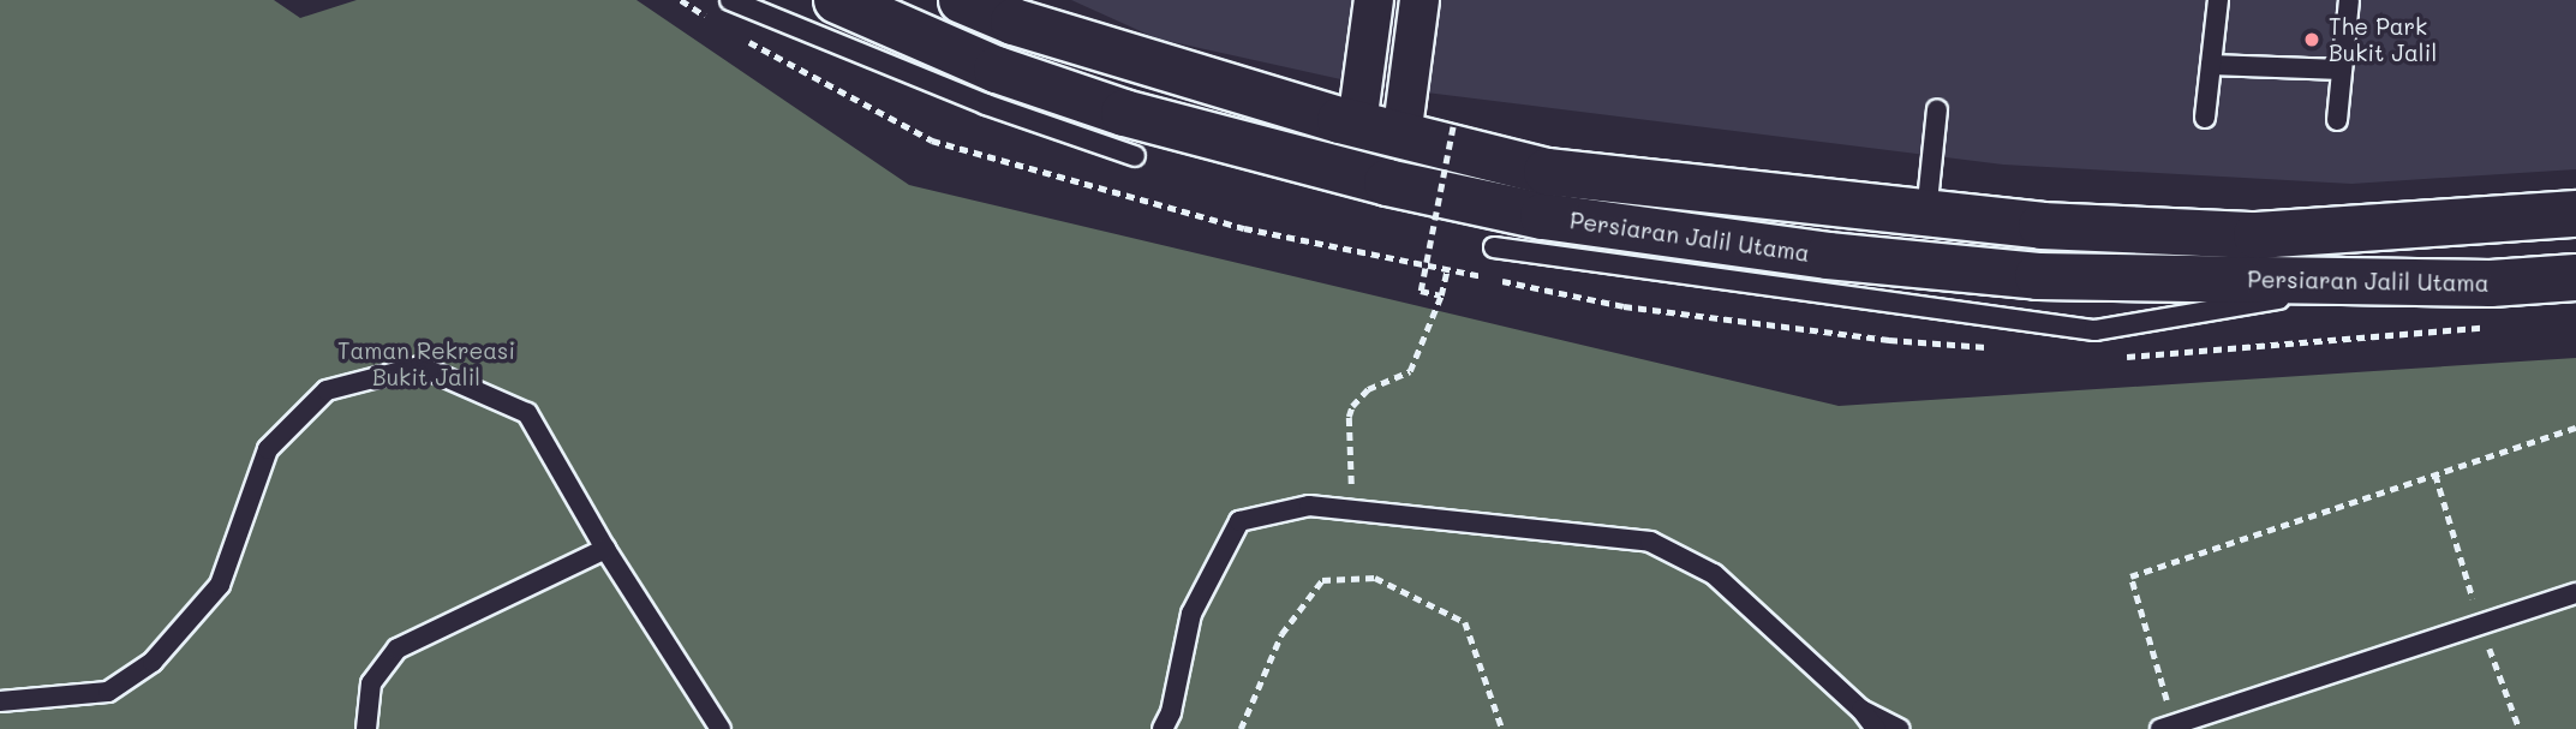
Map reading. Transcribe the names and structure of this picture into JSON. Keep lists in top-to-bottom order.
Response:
{
  "streets": {
    "street": ["Persiaran Jalil Utama"]
  },
  "parks": ["Taman Rekreasi Bukit Jalil"],
  "places": ["The Park Bukit Jalil"]
}
